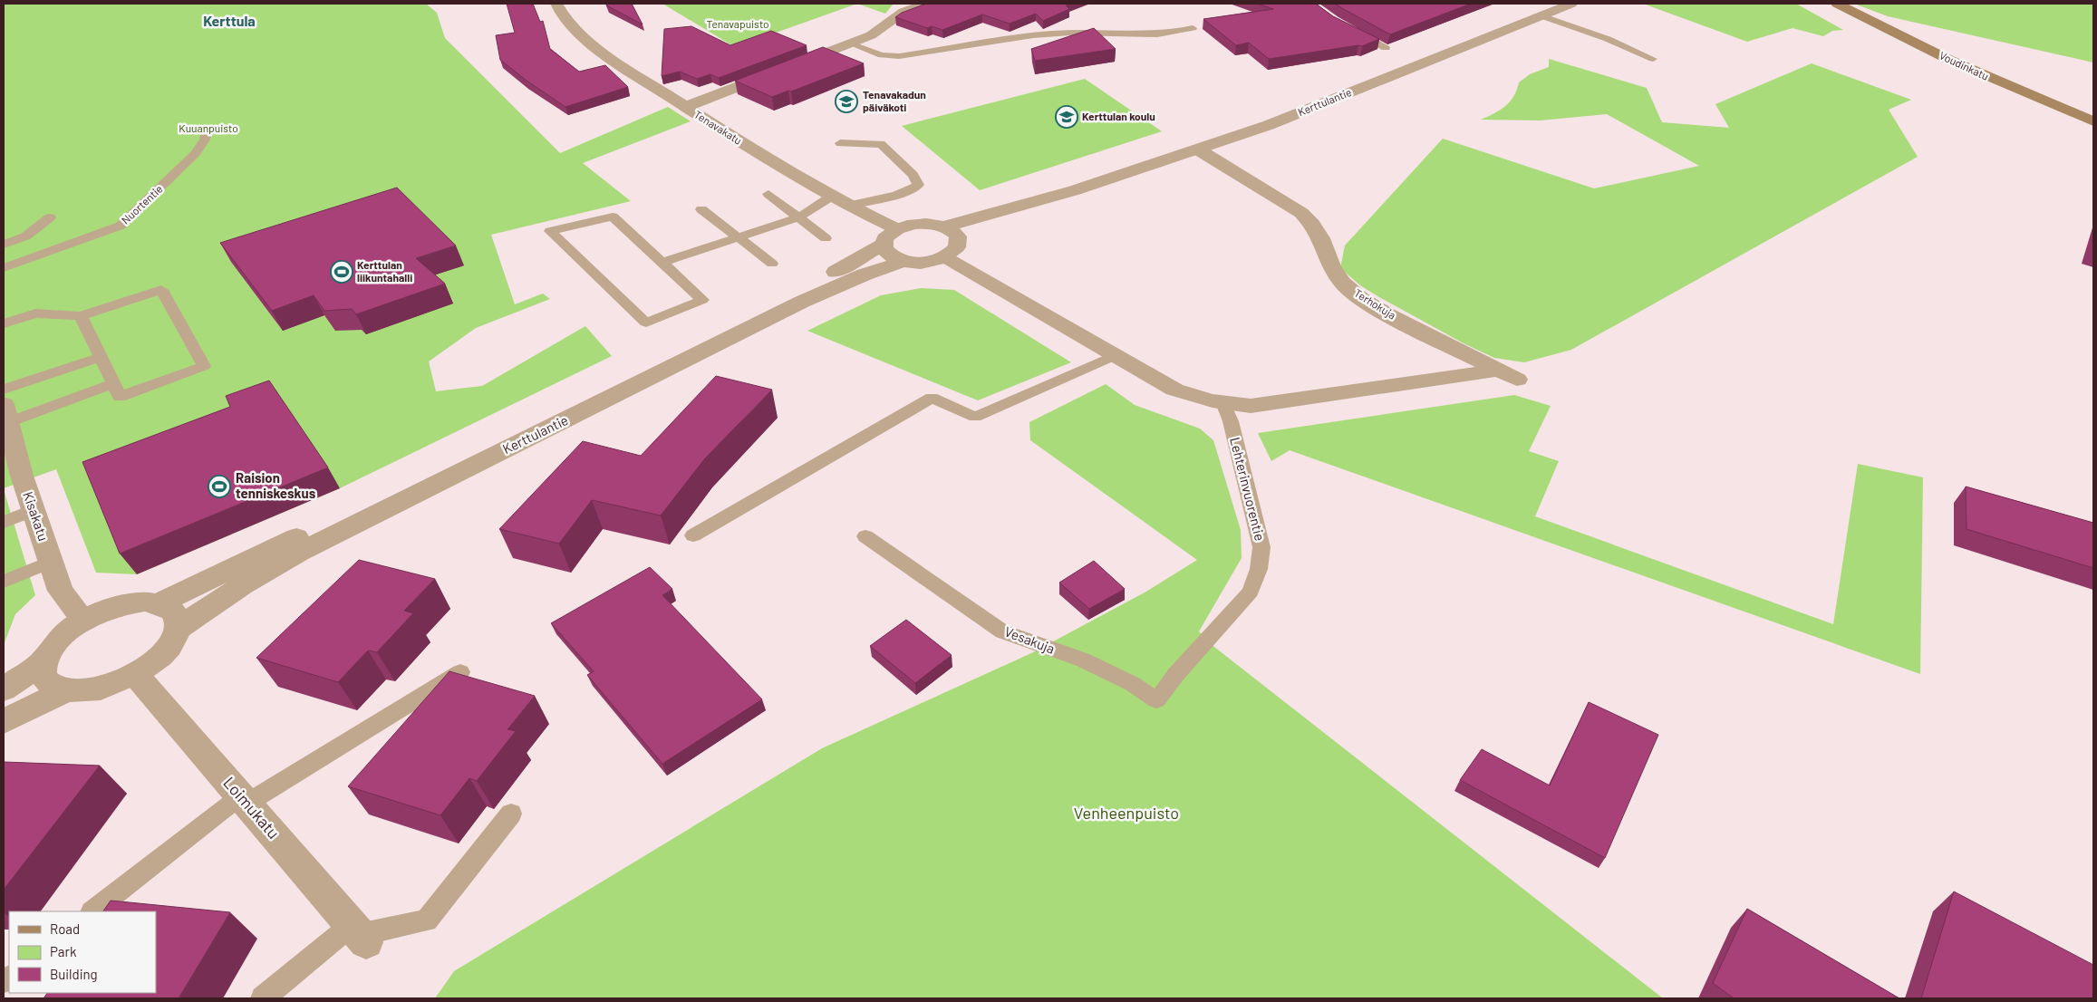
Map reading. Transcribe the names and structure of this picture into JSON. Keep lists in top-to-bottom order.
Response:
{
  "streets": {
    "main road": ["Voudinkatu"],
    "street": [
      "Kerttulantie",
      "Tenavakatu",
      "Terhokuja",
      "Kisakatu",
      "Loimukatu"
    ],
    "lane": ["Nuortentie", "Lehterinvuorentie", "Vesakuja"]
  },
  "crossings": [
    ["Kerttulantie", "Tenavakatu"],
    ["Kerttulantie", "Terhokuja"],
    ["Lehterinvuorentie", "Vesakuja"]
  ],
  "districts": ["Kerttula"],
  "parks": ["Tenavapuisto", "Kuuanpuisto", "Venheenpuisto"],
  "places": {
    "school or university": ["Tenavakadun päiväkoti", "Kerttulan koulu"],
    "sports": ["Kerttulan liikuntahalli", "Raision tenniskeskus"]
  },
  "legend": ["Road", "Park", "Building"]
}
